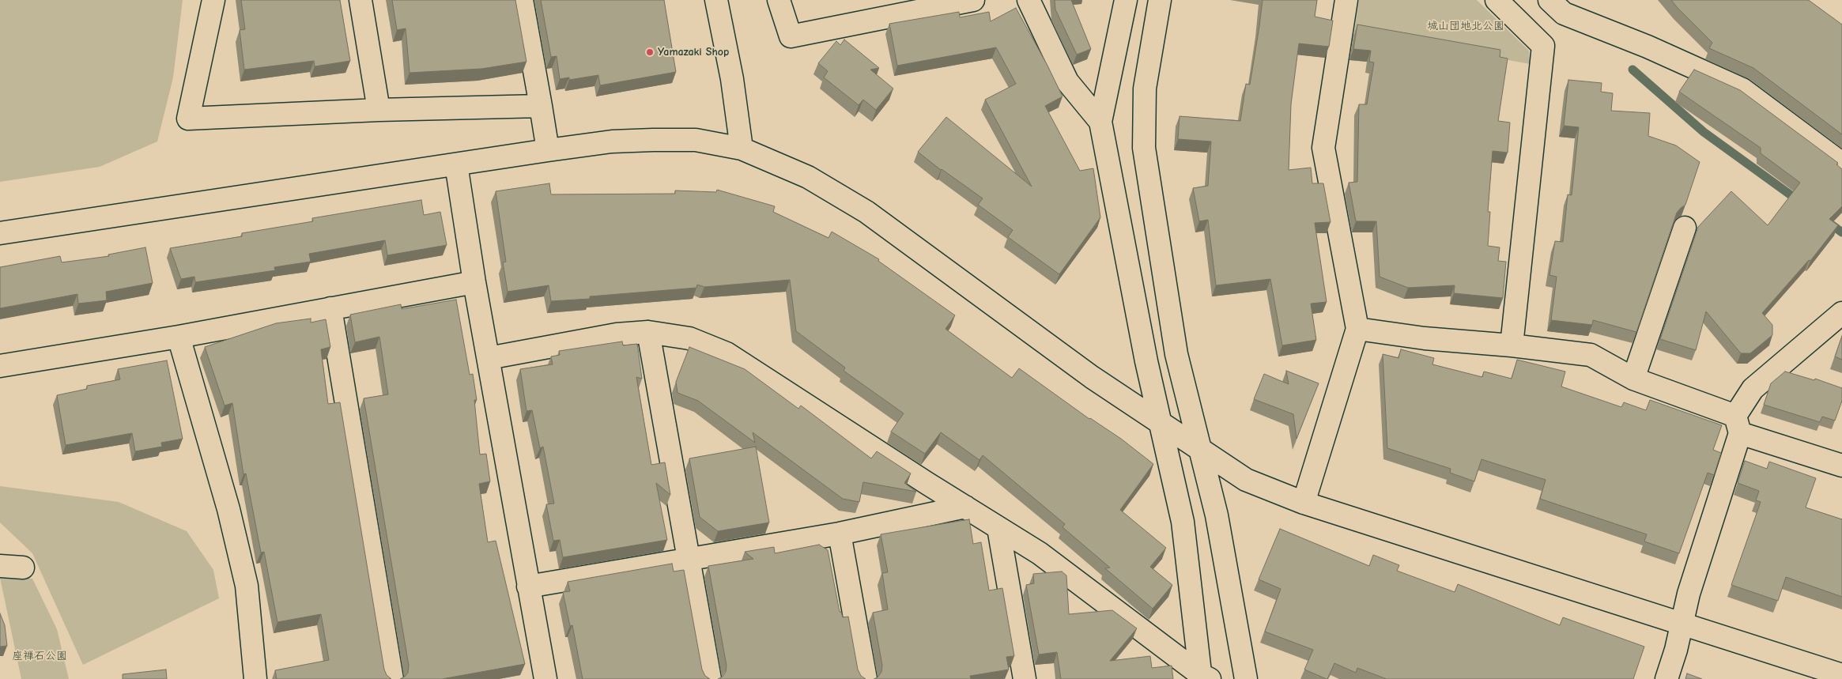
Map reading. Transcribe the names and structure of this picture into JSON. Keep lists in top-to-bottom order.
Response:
{
  "parks": ["城山団地北公園", "座禅石公園"],
  "places": ["Yamazaki Shop"]
}
